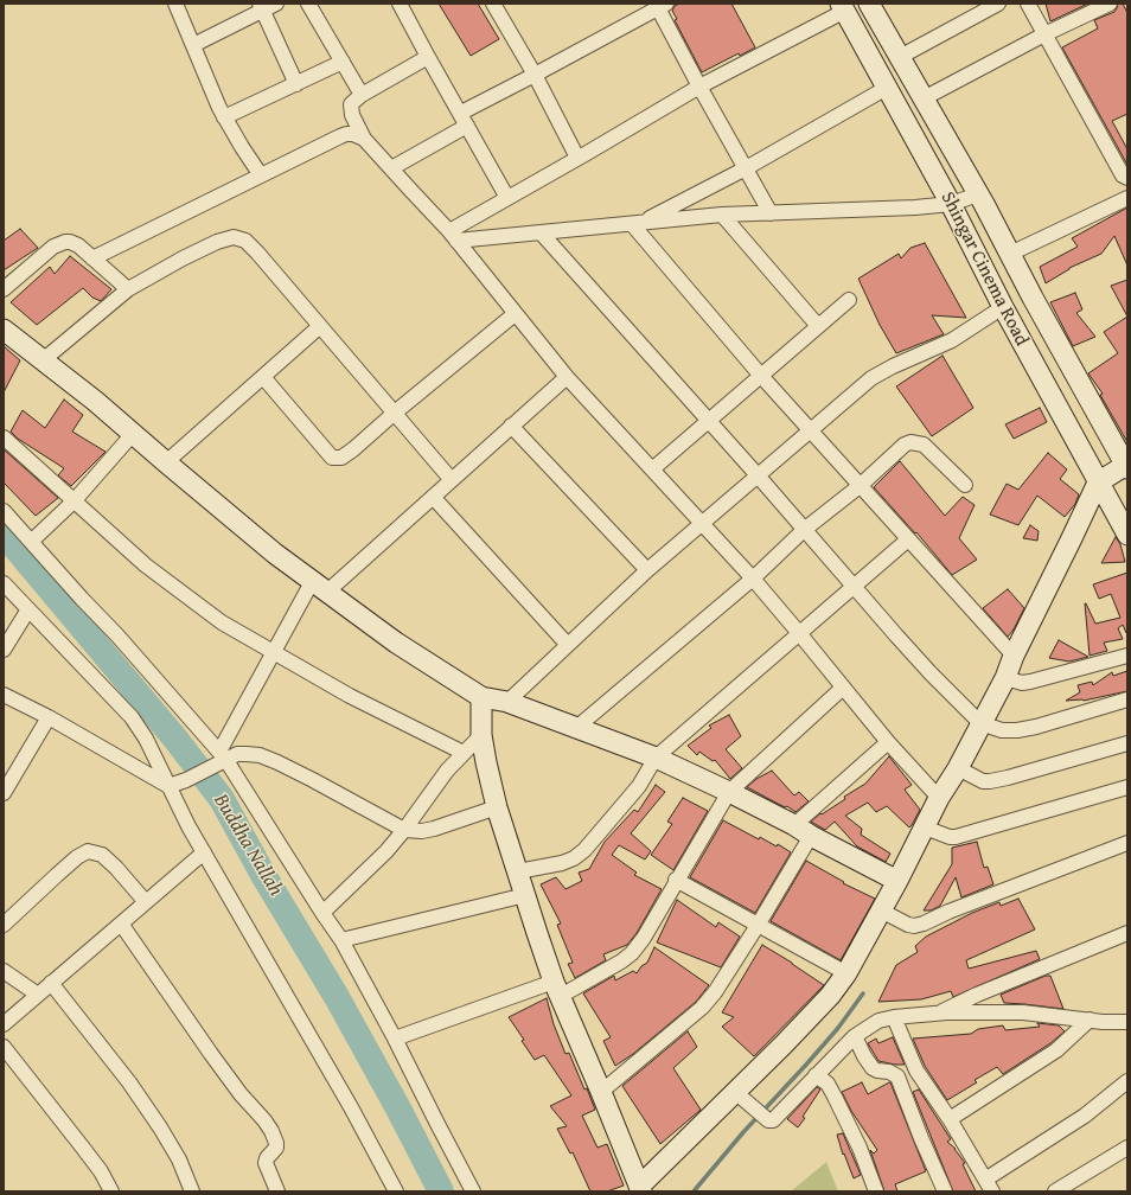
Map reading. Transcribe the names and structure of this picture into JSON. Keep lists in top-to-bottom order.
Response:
{
  "streets": {
    "street": ["Shingar Cinema Road"]
  },
  "water": ["Buddha Nallah"]
}
